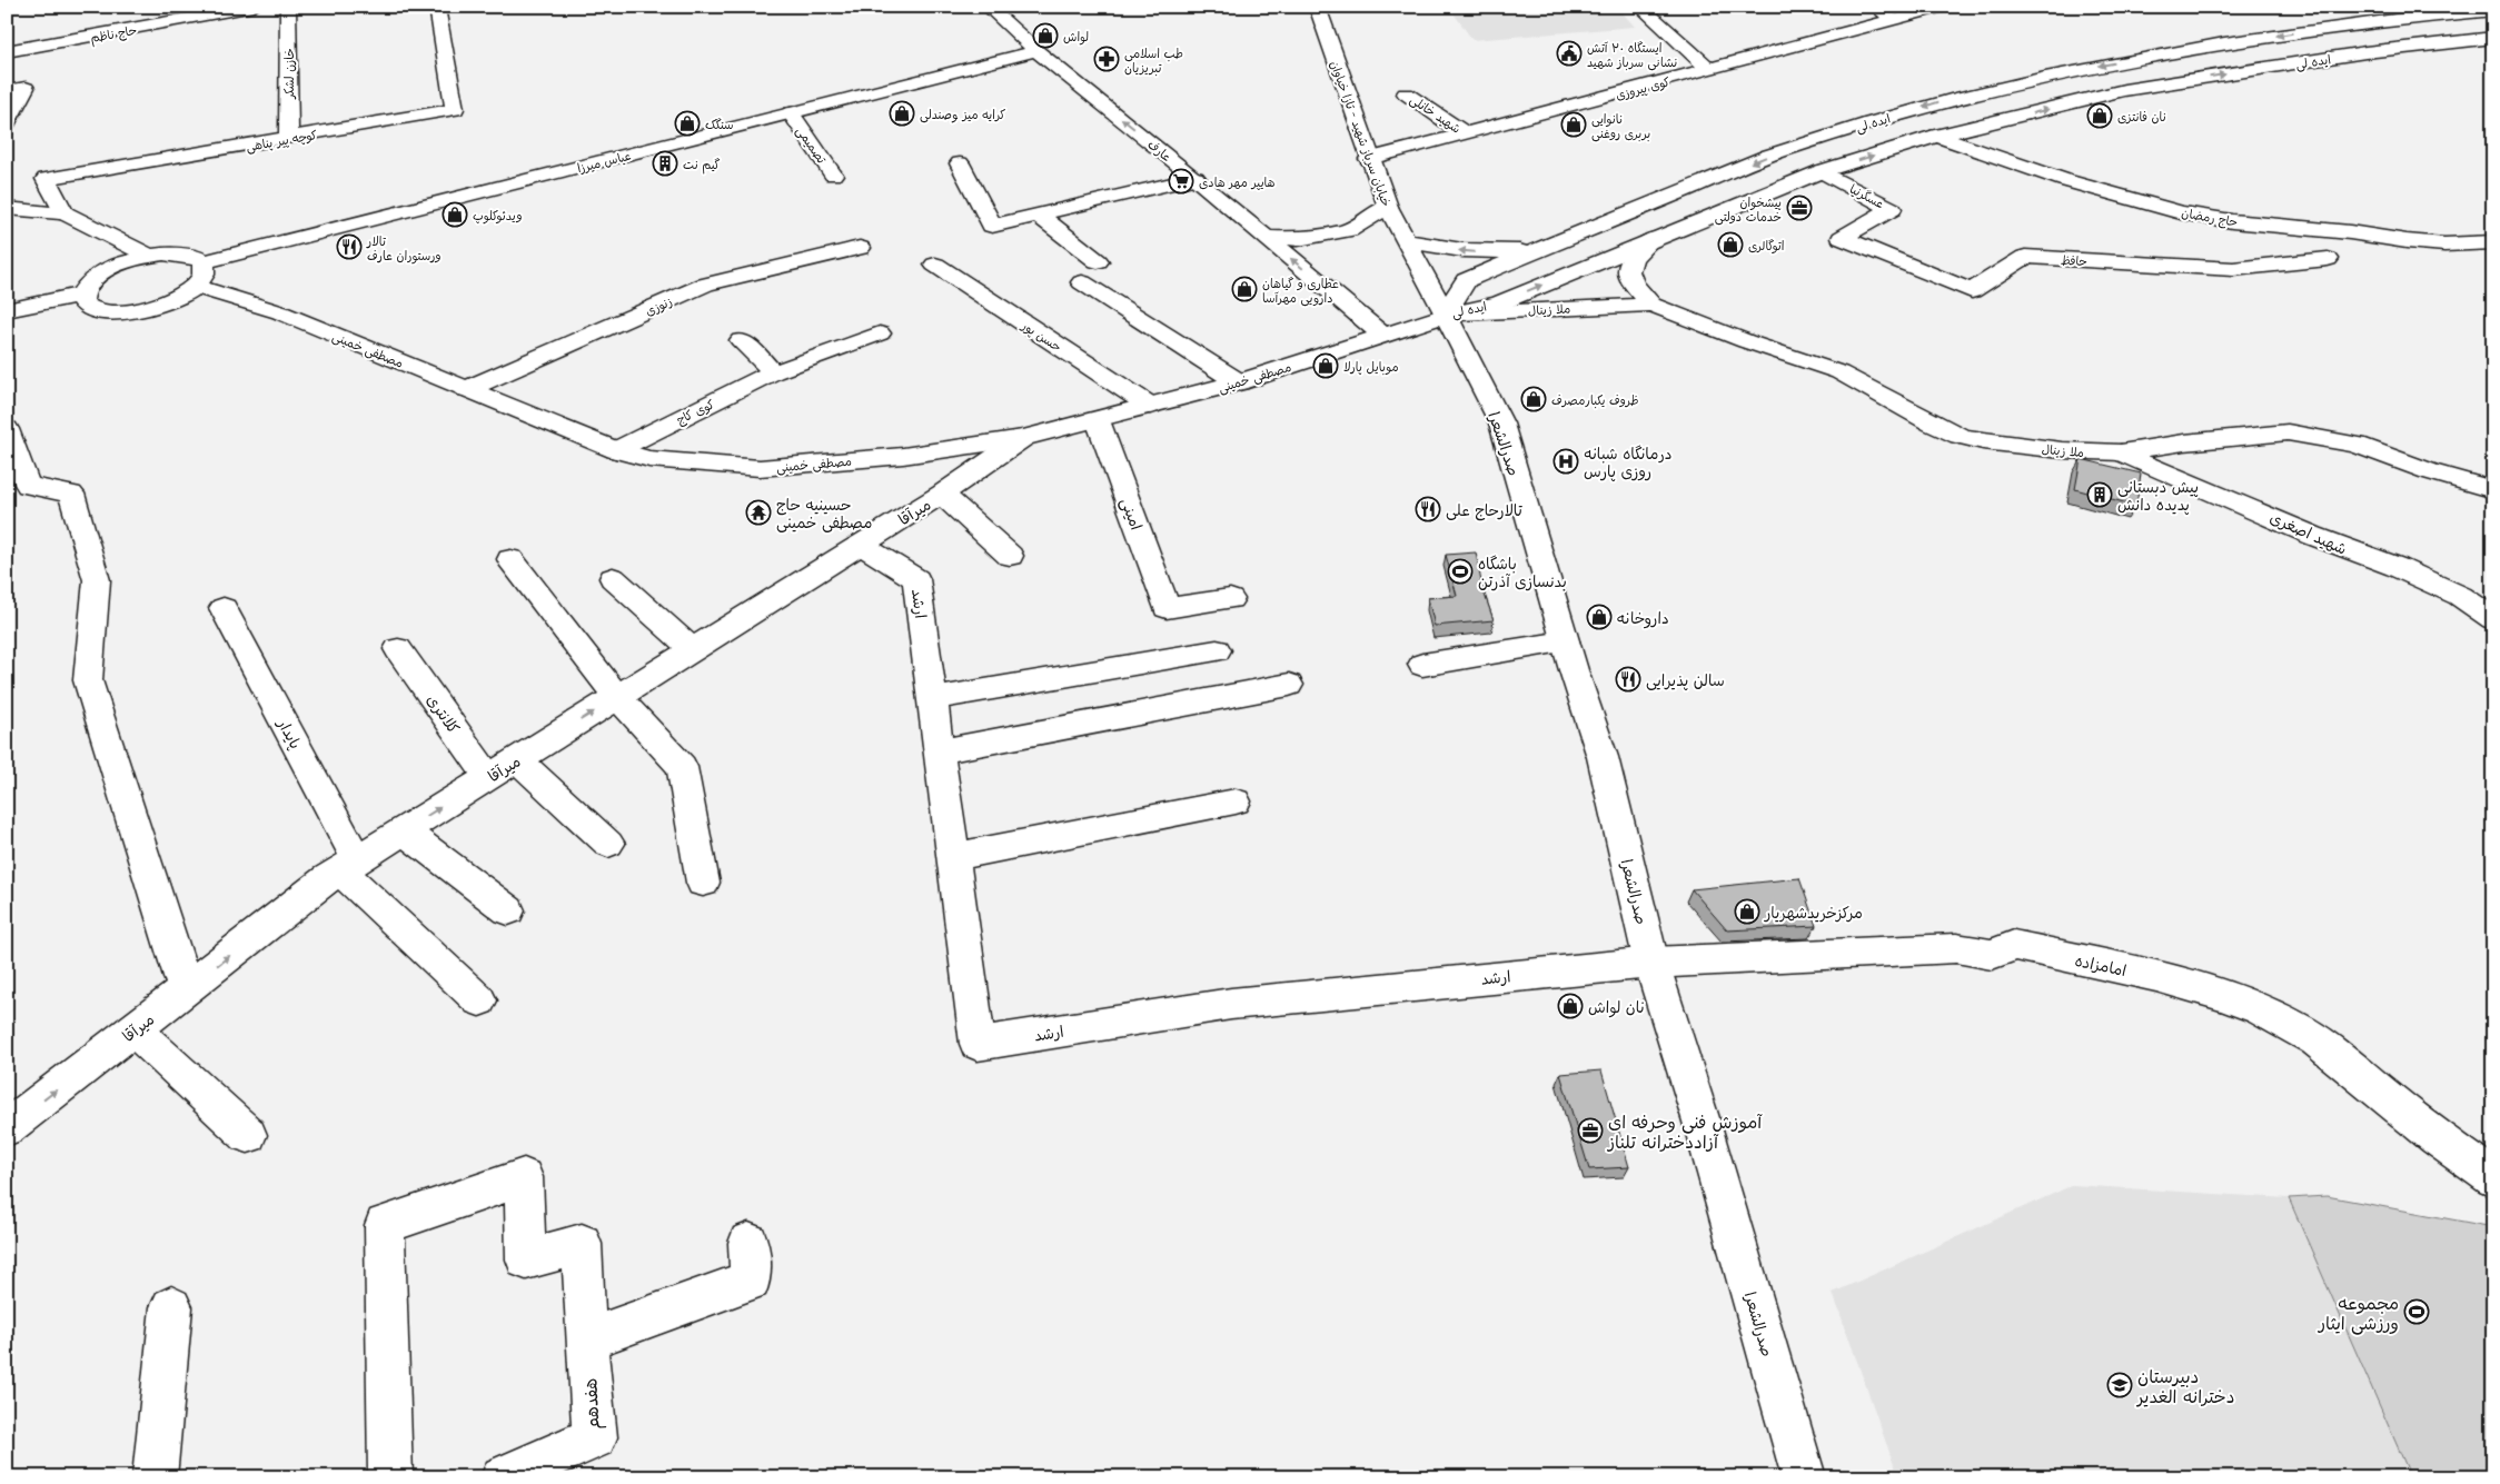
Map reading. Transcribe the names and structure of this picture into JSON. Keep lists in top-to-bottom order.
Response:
{
  "streets": {
    "street": [
      "حاج ناظم",
      "ایده لى",
      "خازن لشکر",
      "کوی پیروزی",
      "شهید خانلی",
      "خیابان سرباز شهید - تازا خیاوان",
      "کوچه پیر پناهی",
      "تصمیمی",
      "عارف",
      "عباس میرزا",
      "عسگرنیا",
      "حاج رمضان",
      "حافظ",
      "زنوزی",
      "ملا زینال",
      "حسن پور",
      "مصطفی خمینی",
      "کوی کاج",
      "صدرالشعرا",
      "میرآقا",
      "امینی",
      "شهید اصغری",
      "ارشد",
      "کلانتری",
      "پایدار",
      "امامزاده",
      "هفدهم"
    ]
  },
  "crossings": [
    ["ایده لى", "خیابان سرباز شهید - تازا خیاوان"],
    ["ایده لى", "عسگرنیا"],
    ["ایده لى", "حاج رمضان"],
    ["ایده لى", "ملا زینال"],
    ["ایده لى", "مصطفی خمینی"],
    ["ایده لى", "صدرالشعرا"],
    ["خازن لشکر", "کوچه پیر پناهی"],
    ["کوی پیروزی", "شهید خانلی"],
    ["کوی پیروزی", "خیابان سرباز شهید - تازا خیاوان"],
    ["خیابان سرباز شهید - تازا خیاوان", "ملا زینال"],
    ["خیابان سرباز شهید - تازا خیاوان", "مصطفی خمینی"],
    ["خیابان سرباز شهید - تازا خیاوان", "صدرالشعرا"],
    ["تصمیمی", "عباس میرزا"],
    ["عارف", "عباس میرزا"],
    ["عارف", "مصطفی خمینی"],
    ["عسگرنیا", "حافظ"],
    ["زنوزی", "مصطفی خمینی"],
    ["ملا زینال", "مصطفی خمینی"],
    ["ملا زینال", "صدرالشعرا"],
    ["ملا زینال", "شهید اصغری"],
    ["حسن پور", "مصطفی خمینی"],
    ["مصطفی خمینی", "کوی کاج"],
    ["مصطفی خمینی", "صدرالشعرا"],
    ["مصطفی خمینی", "میرآقا"],
    ["مصطفی خمینی", "امینی"],
    ["صدرالشعرا", "ارشد"],
    ["صدرالشعرا", "امامزاده"],
    ["میرآقا", "ارشد"],
    ["میرآقا", "کلانتری"],
    ["میرآقا", "پایدار"],
    ["ارشد", "امامزاده"]
  ],
  "one_way": ["میرآقا"],
  "places": {
    "shop": [
      "لواش",
      "کرایه میز وصندلی",
      "نان فانتزی",
      "سنگک",
      "نانوایی بربری روغنی",
      "ویدئوکلوپ",
      "اتوگالری",
      "عطاری و گیاهان دارویی مهرآسا",
      "موبایل پارلا",
      "ظروف یکبارمصرف",
      "داروخانه",
      "مرکزخریدشهریار",
      "نان لواش"
    ],
    "public building": ["ایستگاه ۲۰ آتش نشانی سرباز شهید"],
    "pharmacy": ["طب اسلامی تبریزیان"],
    "building": ["گیم نت", "پیش دبستانی پدیده دانش"],
    "supermarket": ["هایپر مهر هادی"],
    "office": ["پیشخوان خدمات دولتی", "آموزش فنی وحرفه ای آزاددخترانه تلناز"],
    "restaurant": ["تالار ورستوران عارف", "تالارحاج علی", "سالن پذیرایی"],
    "hospital": ["درمانگاه شبانه روزی پارس"],
    "temple": ["حسینیه حاج مصطفی خمینی"],
    "sports": ["باشگاه بدنسازی آذرتن", "مجموعه ورزشی ایثار"],
    "school or university": ["دبیرستان دخترانه الغدیر"]
  }
}
